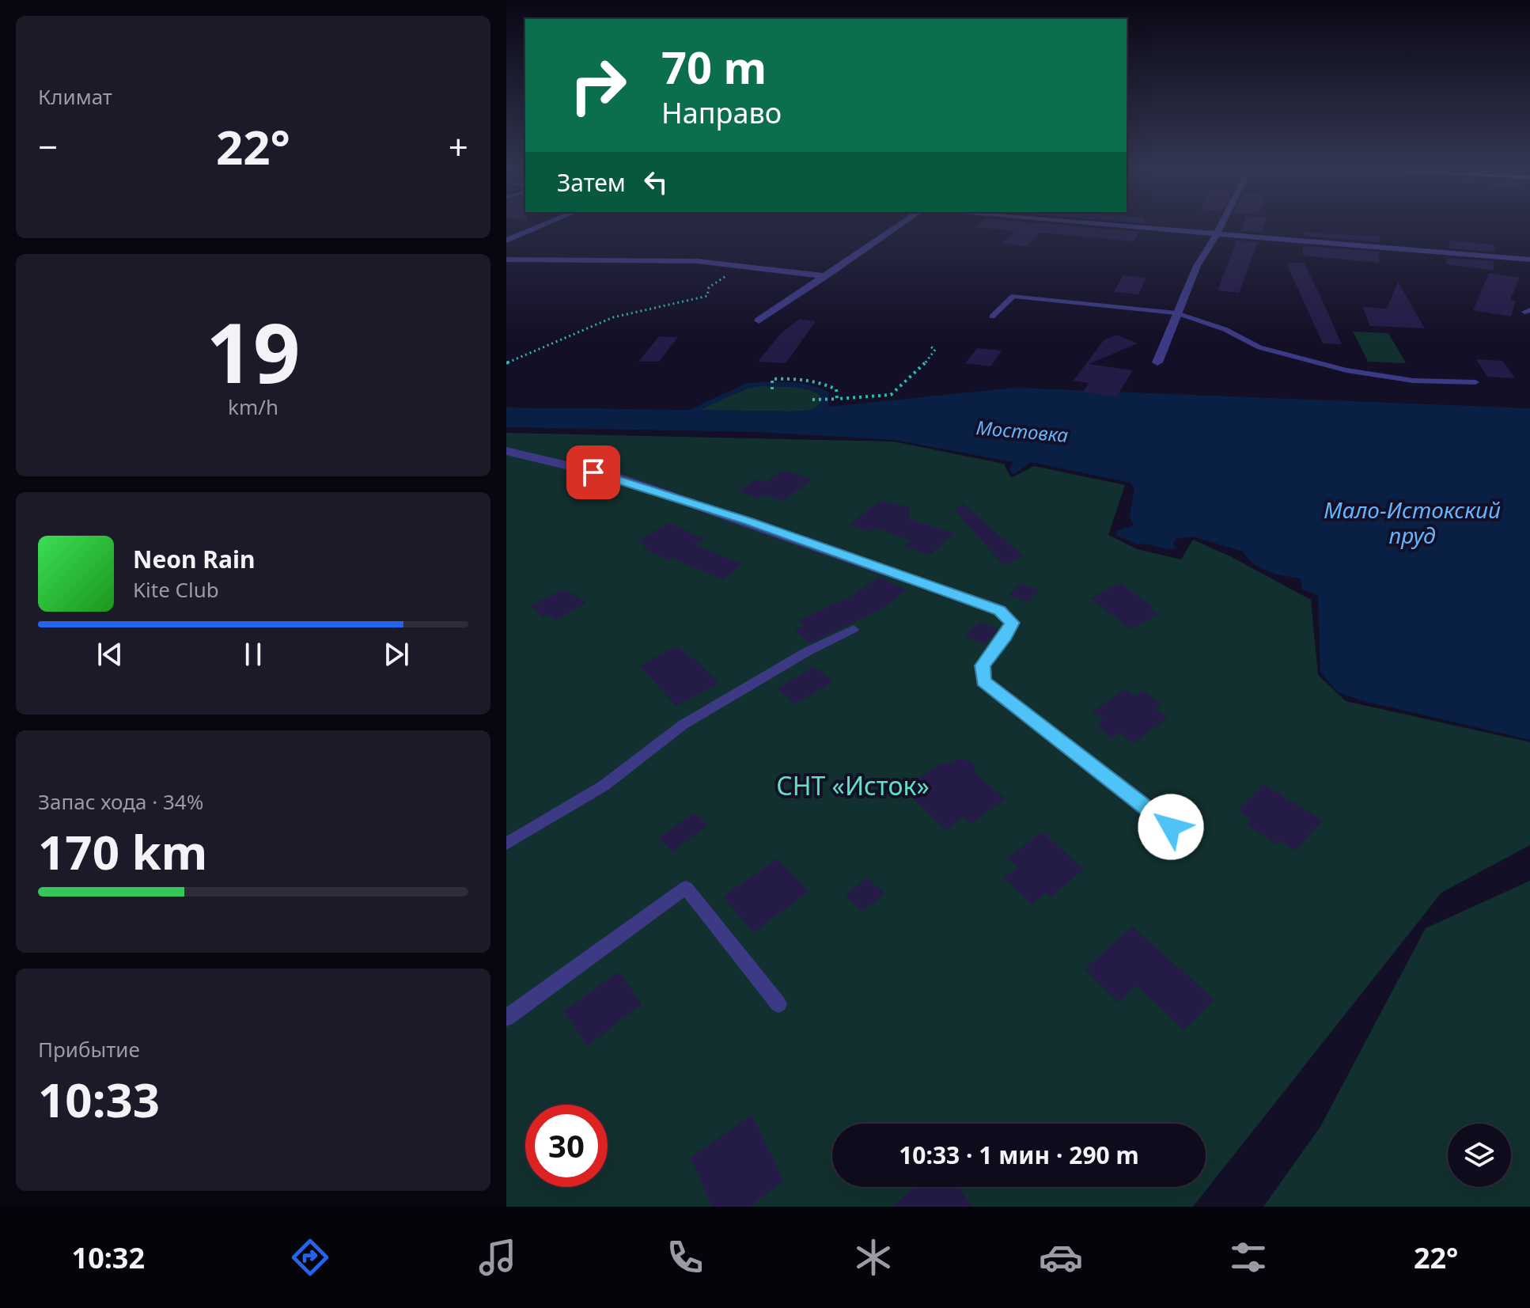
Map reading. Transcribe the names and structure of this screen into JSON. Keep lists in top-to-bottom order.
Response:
{
  "water": ["Мостовка", "Мало-Истокский пруд"],
  "parks": ["СНТ «Исток»"],
  "page": {
    "tile": [
      "Климат",
      ["19", "km/h"],
      ["Запас хода · 34%", "170 km"],
      ["Прибытие", "10:33"]
    ],
    "turn": ["70 m", "Направо"],
    "heat": ["−", "22°", "+"],
    "then": "Затем",
    "song": ["Neon Rain", "Kite Club"],
    "limit": "30",
    "trip": "10:33 · 1 мин · 290 m",
    "tabs": ["10:32", "22°"]
  }
}
